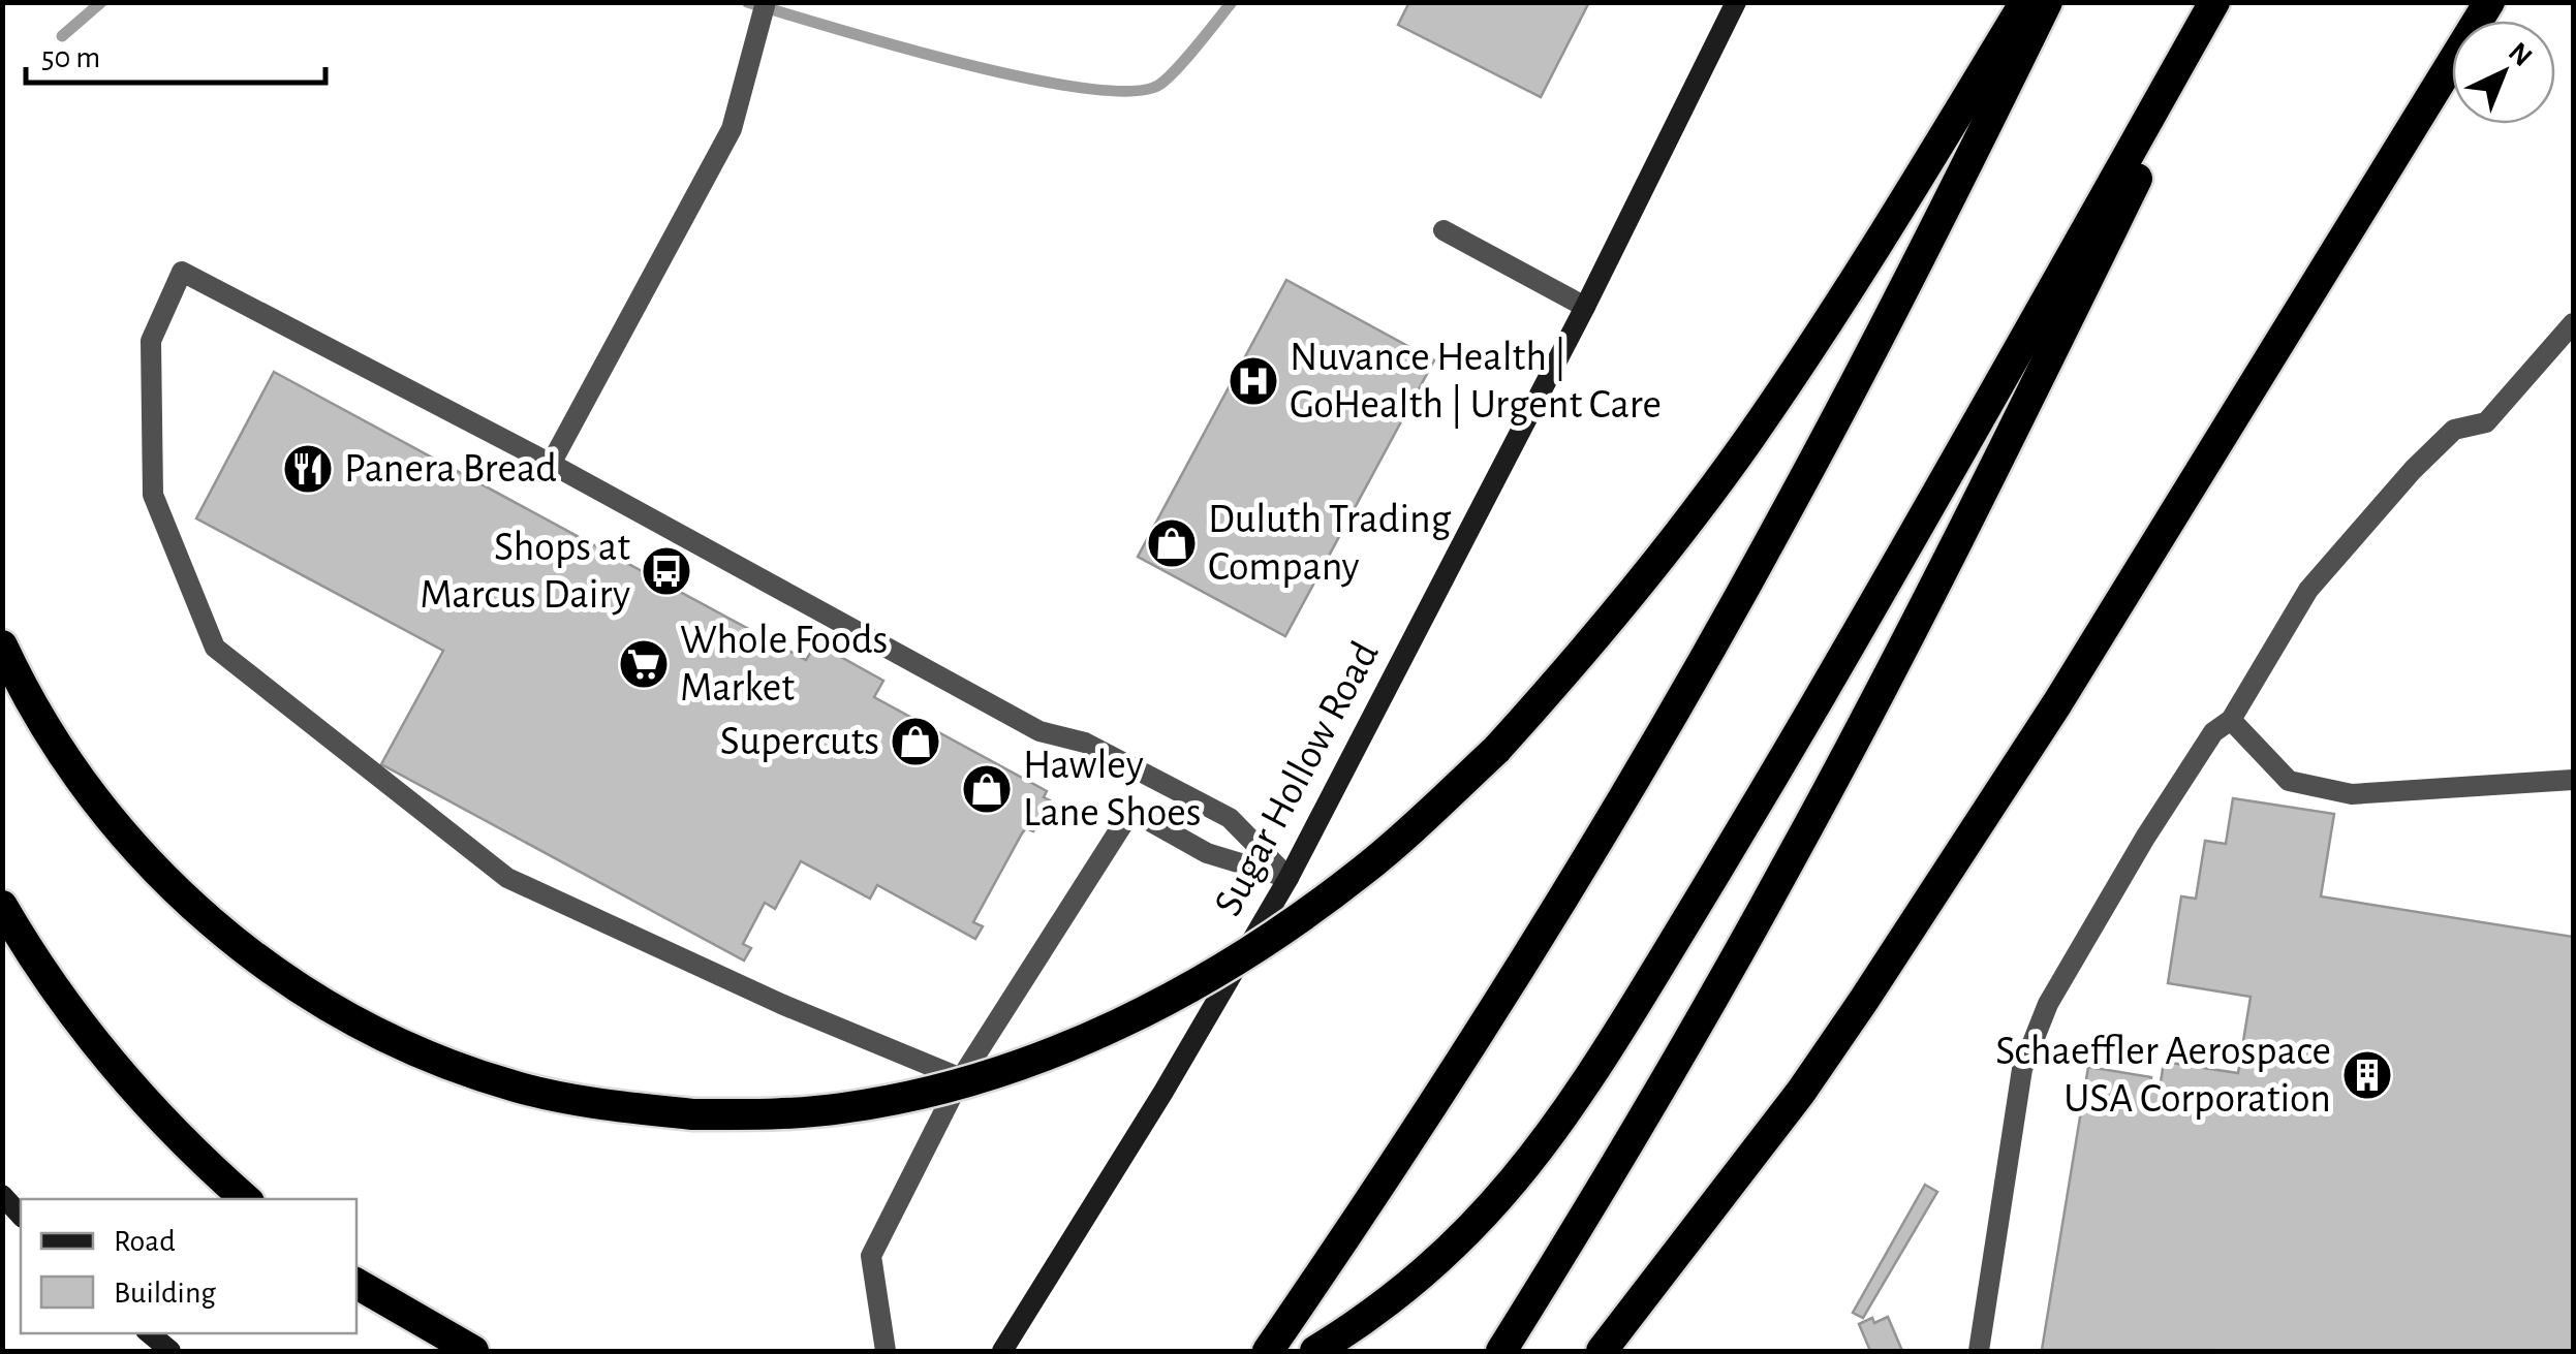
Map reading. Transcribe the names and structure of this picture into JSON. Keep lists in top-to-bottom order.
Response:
{
  "streets": {
    "street": ["Sugar Hollow Road"]
  },
  "places": {
    "hospital": ["Nuvance Health | GoHealth | Urgent Care"],
    "restaurant": ["Panera Bread"],
    "shop": ["Duluth Trading Company", "Supercuts", "Hawley Lane Shoes"],
    "bus stop": ["Shops at Marcus Dairy"],
    "supermarket": ["Whole Foods Market"],
    "building": ["Schaeffler Aerospace USA Corporation"]
  },
  "legend": ["Road", "Building"],
  "scale_bar": "50 m",
  "north": "top right"
}
